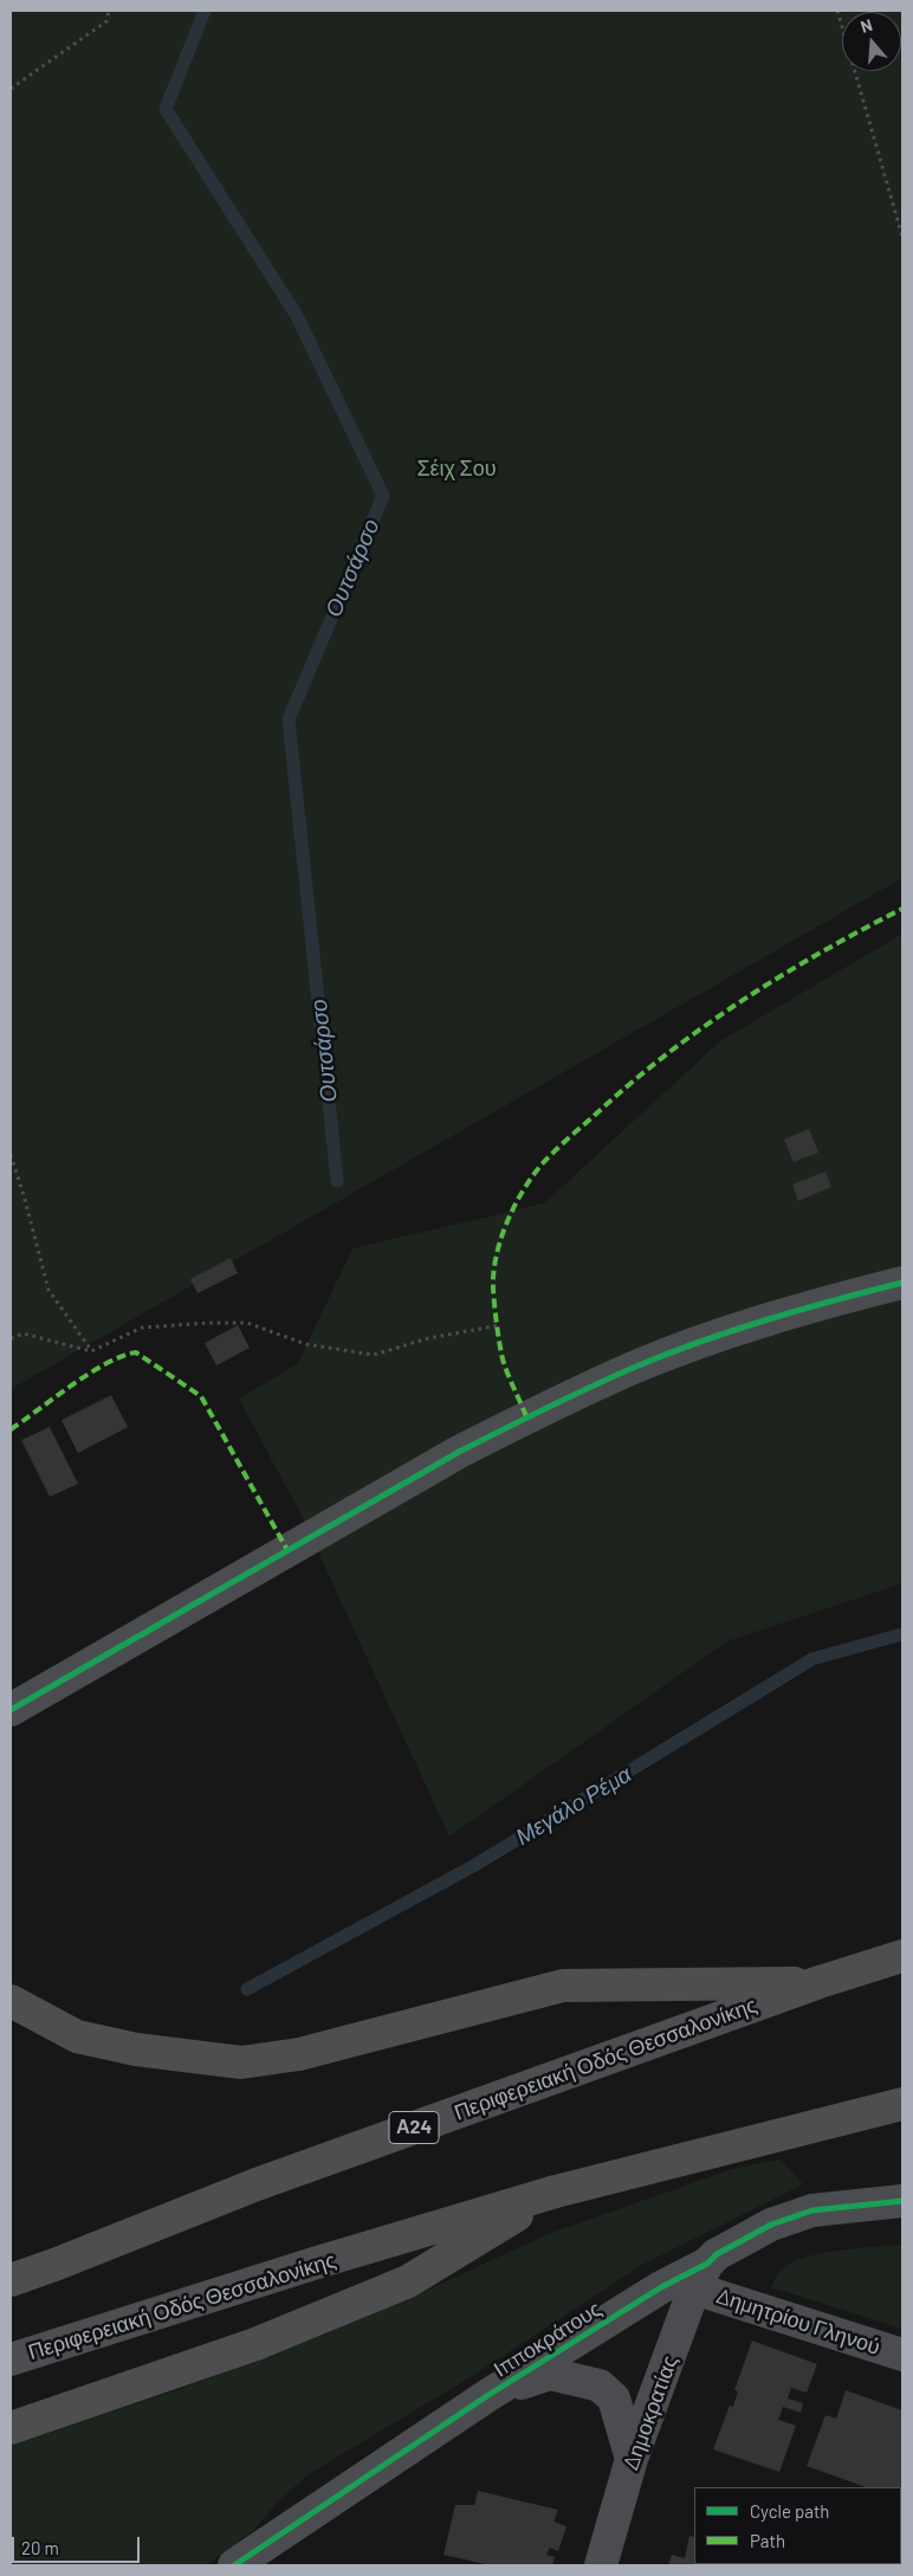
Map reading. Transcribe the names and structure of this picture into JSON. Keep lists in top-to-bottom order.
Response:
{
  "streets": {
    "highway": ["Περιφερειακή Οδός Θεσσαλονίκης", "Α24"],
    "street": ["Δημητρίου Γληνού", "Ιπποκράτους", "Δημοκρατίας"]
  },
  "crossings": [
    ["Δημητρίου Γληνού", "Ιπποκράτους"],
    ["Δημητρίου Γληνού", "Δημοκρατίας"],
    ["Ιπποκράτους", "Δημοκρατίας"]
  ],
  "water": ["Ουτσάρσο", "Μεγάλο Ρέμα"],
  "parks": ["Σέιχ Σου"],
  "legend": ["Cycle path", "Path"],
  "scale_bar": "20 m",
  "north": "top"
}
